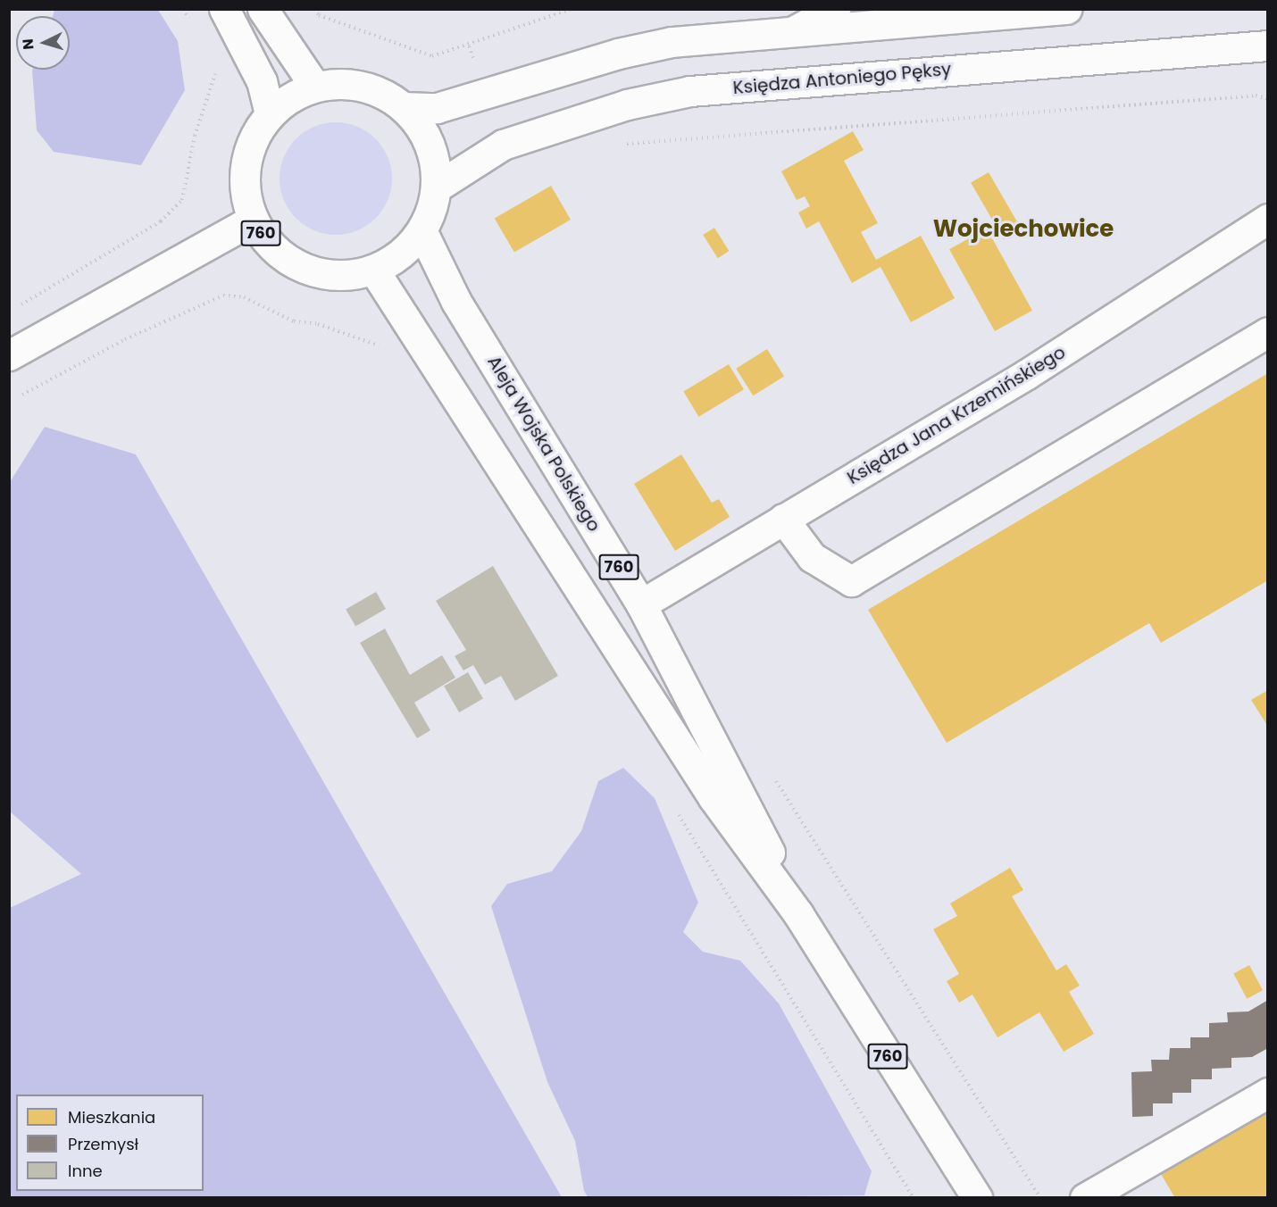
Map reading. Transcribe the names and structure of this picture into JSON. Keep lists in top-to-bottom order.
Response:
{
  "streets": {
    "main road": [
      "Księdza Antoniego Pęksy",
      "760",
      "Księdza Jana Krzemińskiego",
      "Aleja Wojska Polskiego"
    ]
  },
  "crossings": [
    ["Księdza Antoniego Pęksy", "760"],
    ["Księdza Antoniego Pęksy", "Aleja Wojska Polskiego"],
    ["760", "Aleja Wojska Polskiego"],
    ["Księdza Jana Krzemińskiego", "Aleja Wojska Polskiego"]
  ],
  "districts": ["Wojciechowice"],
  "legend": ["Mieszkania", "Przemysł", "Inne"],
  "north": "left"
}
